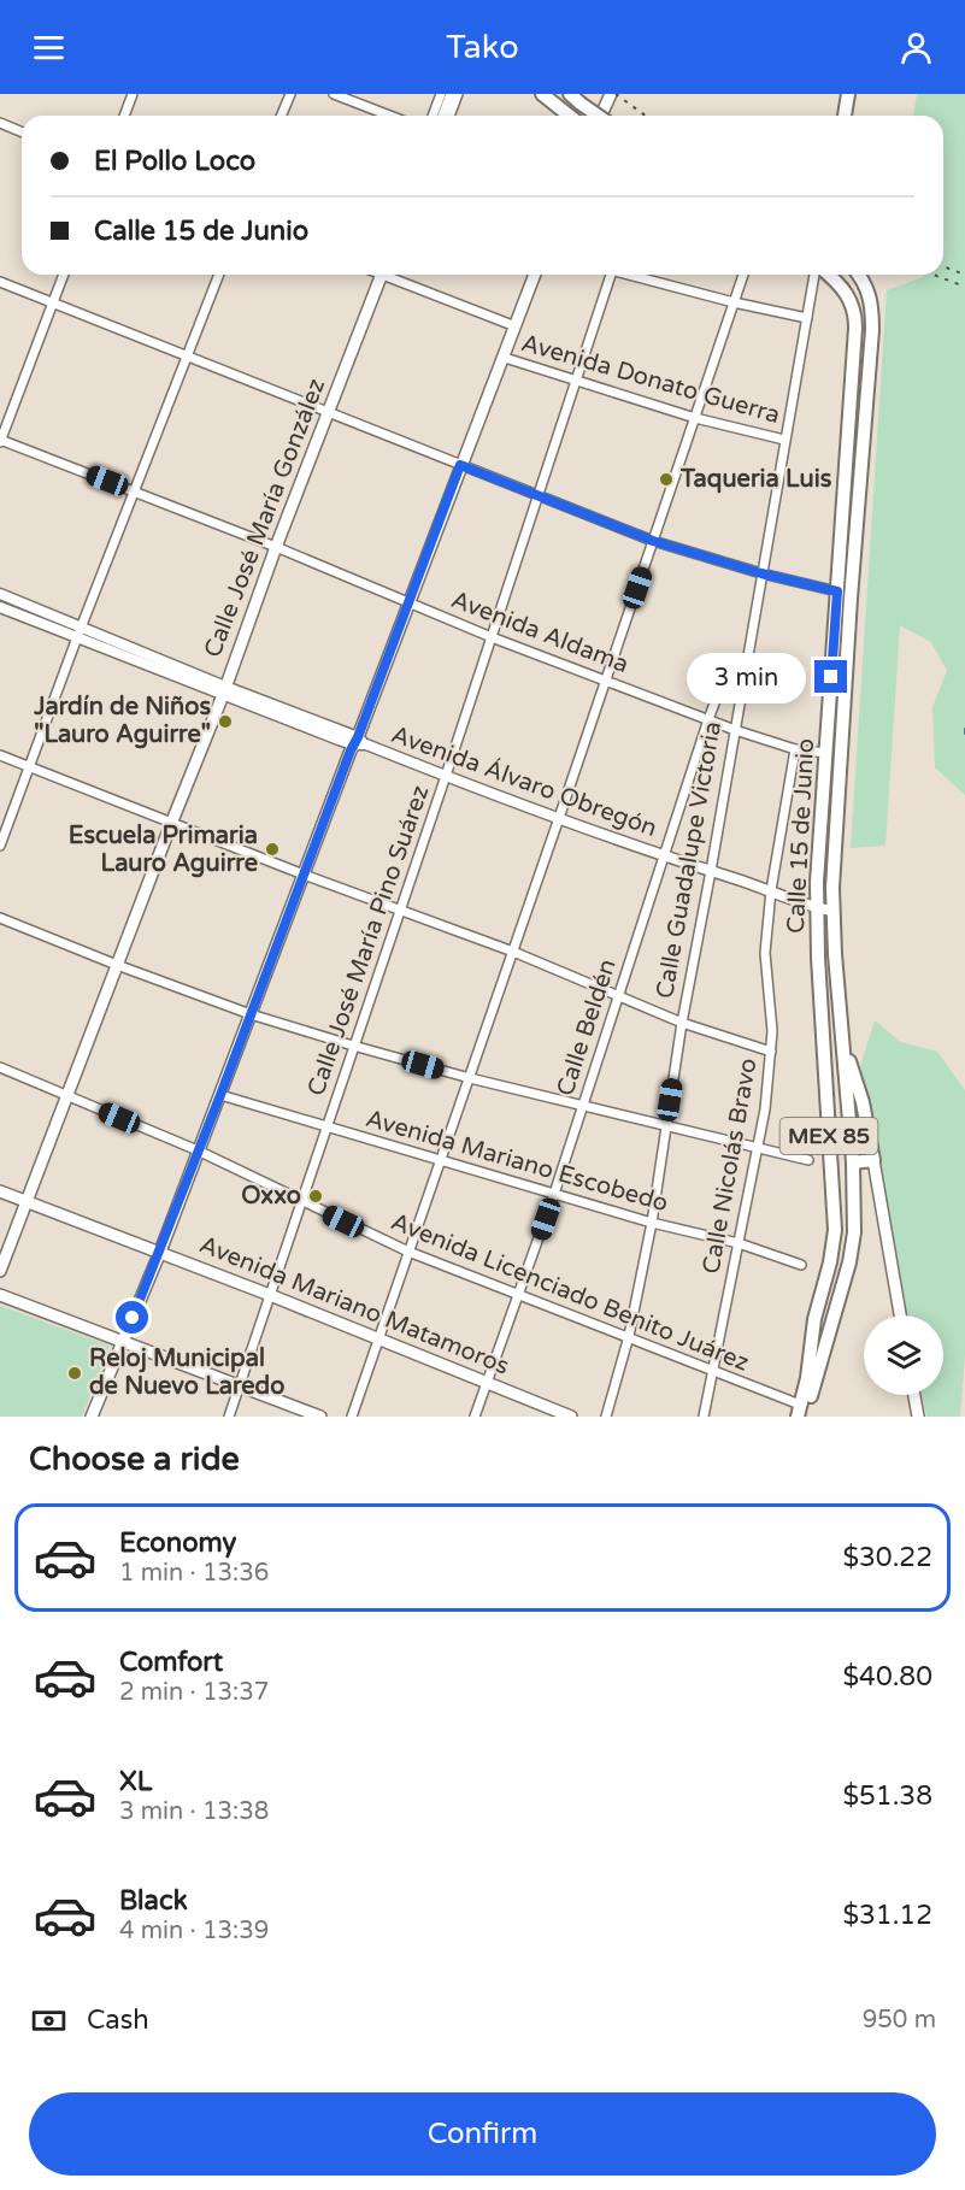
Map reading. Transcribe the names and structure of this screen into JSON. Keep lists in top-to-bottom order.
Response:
{
  "streets": {
    "main road": [
      "Calle José María González",
      "Calle 15 de Junio",
      "MEX 85",
      "Avenida Mariano Matamoros"
    ],
    "street": [
      "Avenida Donato Guerra",
      "Avenida Aldama",
      "Avenida Álvaro Obregón",
      "Calle Guadalupe Victoria",
      "Calle José María Pino Suárez",
      "Calle Beldén",
      "Avenida Mariano Escobedo",
      "Calle Nicolás Bravo",
      "Avenida Licenciado Benito Juárez"
    ]
  },
  "crossings": [
    ["Avenida Donato Guerra", "Calle Guadalupe Victoria"],
    ["Avenida Donato Guerra", "Calle José María Pino Suárez"],
    ["Calle José María González", "Avenida Aldama"],
    ["Calle José María González", "Avenida Álvaro Obregón"],
    ["Calle José María González", "Avenida Licenciado Benito Juárez"],
    ["Calle José María González", "Avenida Mariano Matamoros"],
    ["Avenida Aldama", "Calle 15 de Junio"],
    ["Avenida Aldama", "Calle Guadalupe Victoria"],
    ["Avenida Aldama", "Calle José María Pino Suárez"],
    ["Avenida Aldama", "Calle Beldén"],
    ["Avenida Aldama", "Calle Nicolás Bravo"],
    ["Avenida Álvaro Obregón", "Calle 15 de Junio"],
    ["Avenida Álvaro Obregón", "Calle Guadalupe Victoria"],
    ["Avenida Álvaro Obregón", "Calle José María Pino Suárez"],
    ["Avenida Álvaro Obregón", "Calle Beldén"],
    ["Avenida Álvaro Obregón", "Calle Nicolás Bravo"],
    ["Calle 15 de Junio", "Avenida Licenciado Benito Juárez"],
    ["Calle Guadalupe Victoria", "Calle Beldén"],
    ["Calle Guadalupe Victoria", "Avenida Mariano Escobedo"],
    ["Calle Guadalupe Victoria", "Avenida Licenciado Benito Juárez"],
    ["Calle José María Pino Suárez", "Avenida Mariano Escobedo"],
    ["Calle José María Pino Suárez", "Avenida Licenciado Benito Juárez"],
    ["Calle José María Pino Suárez", "Avenida Mariano Matamoros"],
    ["Calle Beldén", "Avenida Mariano Escobedo"],
    ["Calle Beldén", "Avenida Licenciado Benito Juárez"],
    ["Calle Beldén", "Avenida Mariano Matamoros"],
    ["Avenida Mariano Escobedo", "Calle Nicolás Bravo"],
    ["Calle Nicolás Bravo", "Avenida Licenciado Benito Juárez"]
  ],
  "places": [
    "Taqueria Luis",
    "Jardín de Niños \"Lauro Aguirre\"",
    "Escuela Primaria Lauro Aguirre",
    "Oxxo",
    "Reloj Municipal de Nuevo Laredo"
  ],
  "page": {
    "header": "Tako",
    "banner": ["El Pollo Loco", "Calle 15 de Junio"],
    "bubble": "3 min",
    "heading": "Choose a ride",
    "list": [
      {
        "name": "Economy",
        "note": "1 min · 13:36",
        "value": "$30.22"
      },
      {
        "name": "Comfort",
        "note": "2 min · 13:37",
        "value": "$40.80"
      },
      {
        "name": "XL",
        "note": "3 min · 13:38",
        "value": "$51.38"
      },
      {
        "name": "Black",
        "note": "4 min · 13:39",
        "value": "$31.12"
      }
    ],
    "pay": ["Cash", "950 m"],
    "buttons": "Confirm"
  }
}
